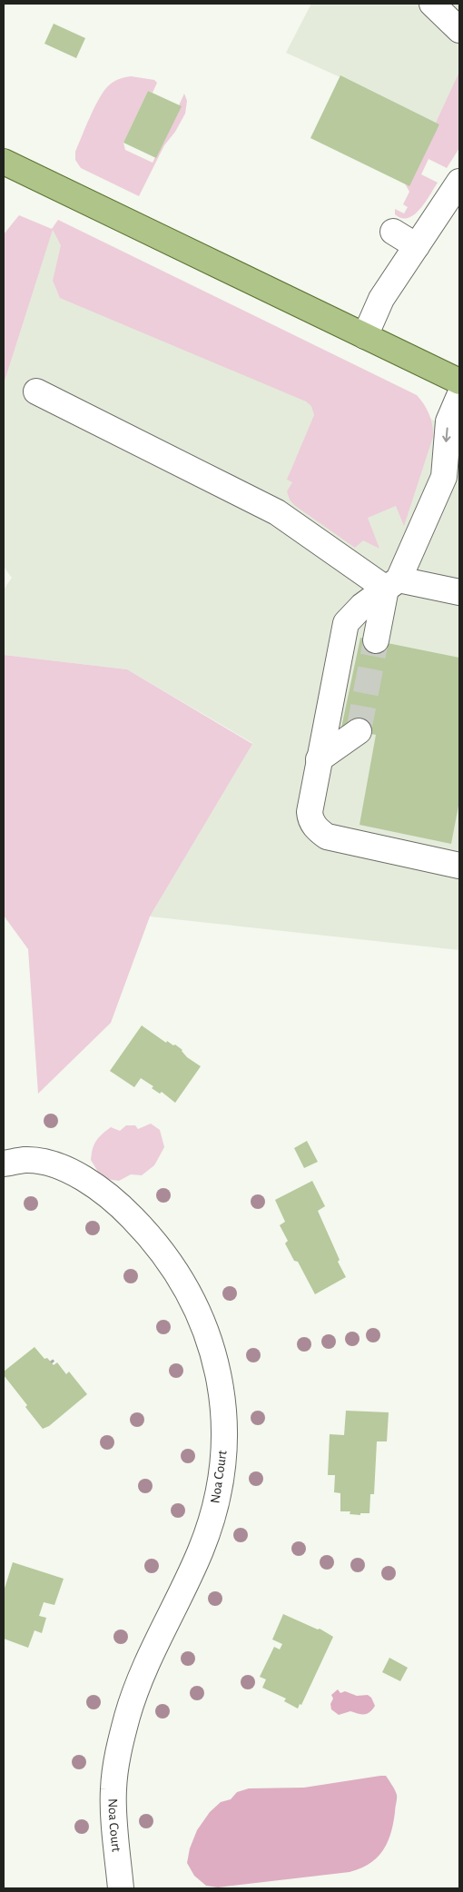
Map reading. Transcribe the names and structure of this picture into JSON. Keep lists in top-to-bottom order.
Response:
{
  "streets": {
    "street": ["Noa Court"]
  }
}
